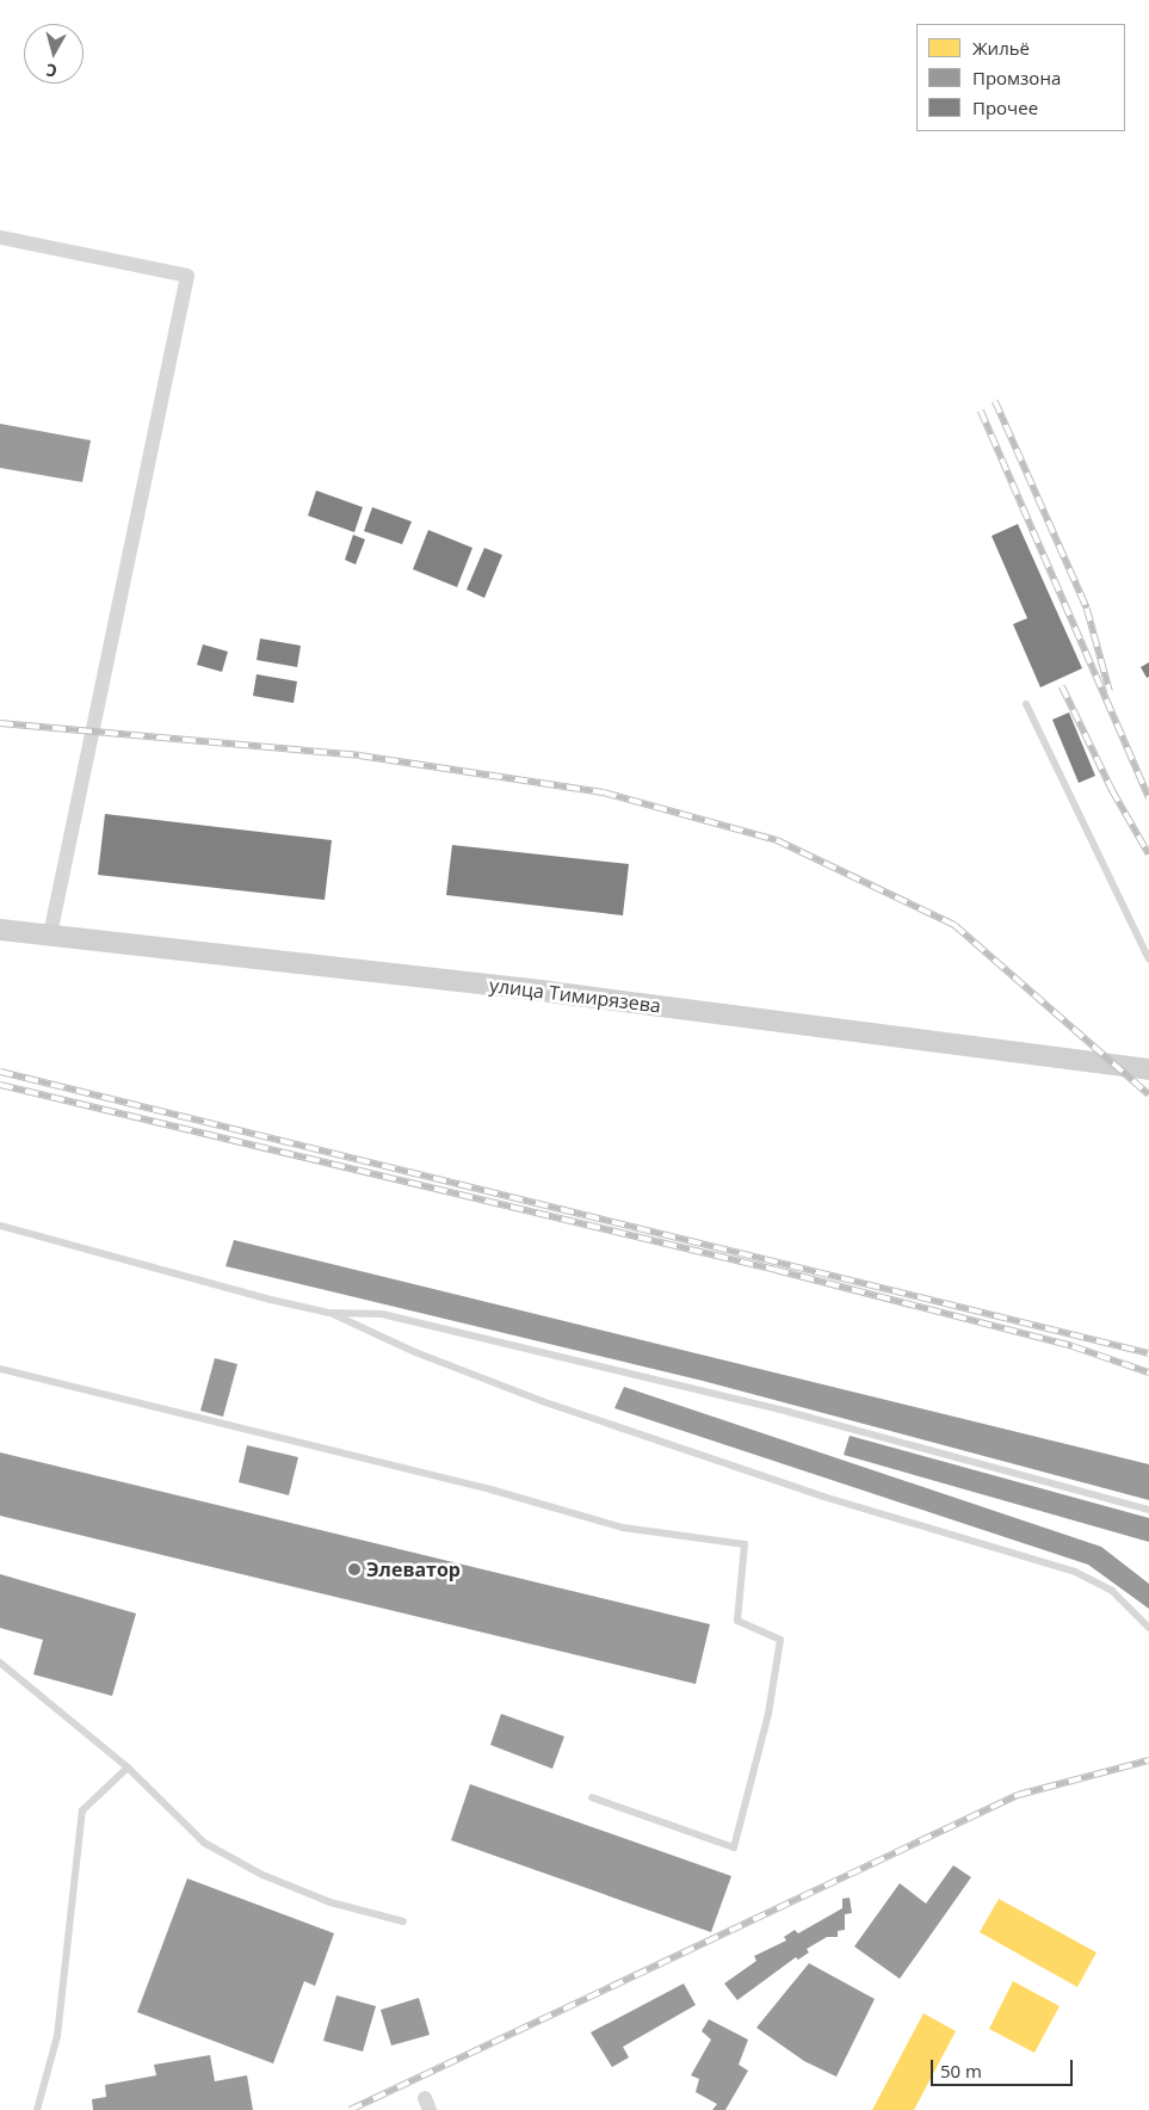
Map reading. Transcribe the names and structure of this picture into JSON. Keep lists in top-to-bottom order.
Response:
{
  "streets": {
    "main road": ["улица Тимирязева"]
  },
  "places": ["Элеватор"],
  "legend": ["Жильё", "Промзона", "Прочее"],
  "scale_bar": "50 m",
  "north": "bottom"
}
